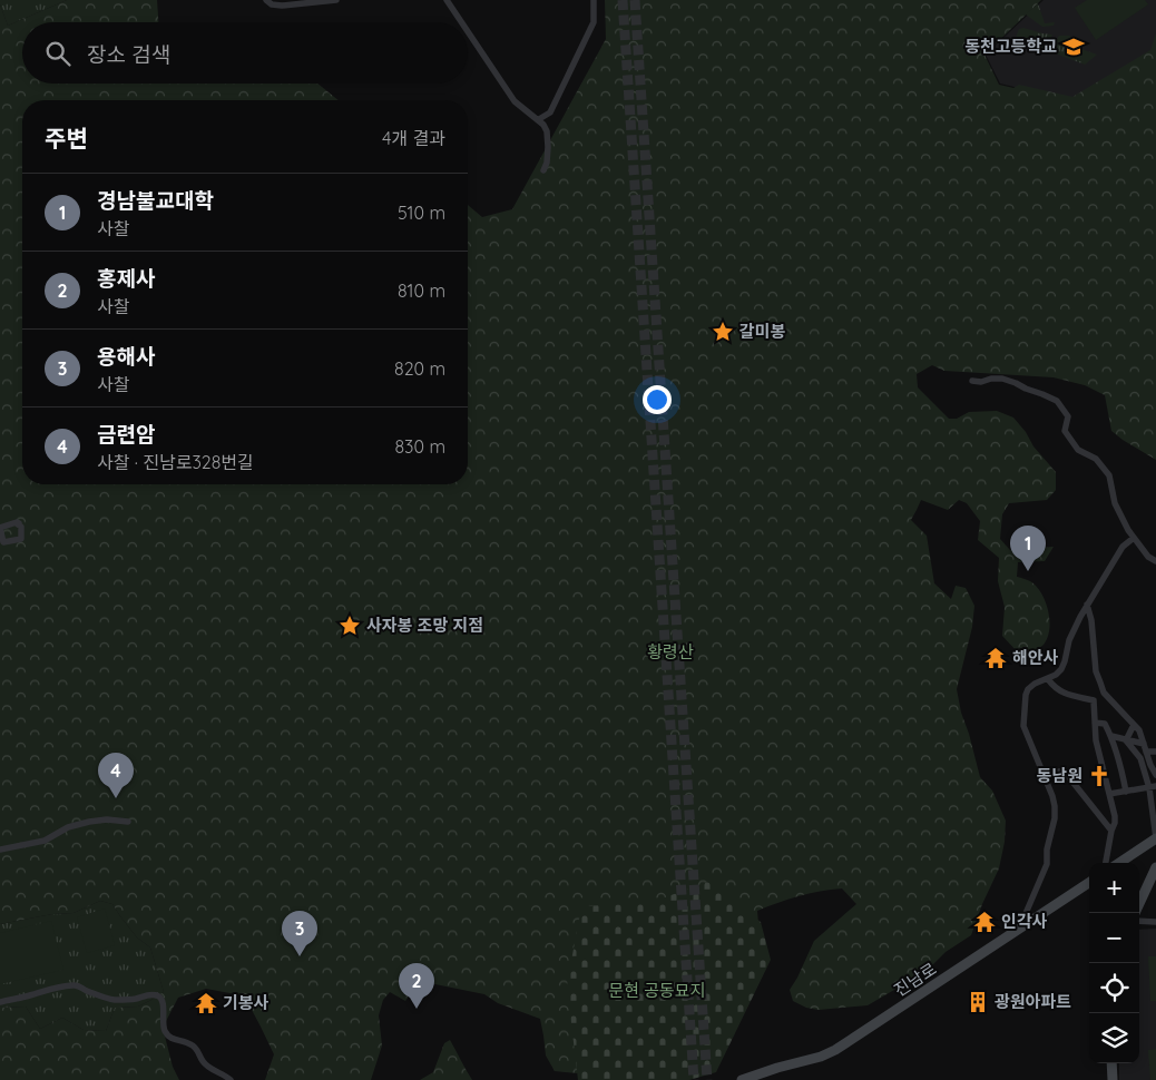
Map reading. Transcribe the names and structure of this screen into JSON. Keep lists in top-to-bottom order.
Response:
{
  "streets": {
    "main road": ["진남로"]
  },
  "parks": ["황령산", "문현 공동묘지"],
  "places": {
    "school or university": ["동천고등학교"],
    "place": ["갈미봉", "사자봉 조망 지점"],
    "temple": ["해안사", "인각사", "기봉사"],
    "church": ["동남원"],
    "building": ["광원아파트"]
  },
  "page": {
    "search": "장소 검색",
    "heading": ["주변", "4개 결과"],
    "list": [
      {
        "mark": "1",
        "name": "경남불교대학",
        "note": "사찰",
        "value": "510 m"
      },
      {
        "mark": "2",
        "name": "홍제사",
        "note": "사찰",
        "value": "810 m"
      },
      {
        "mark": "3",
        "name": "용해사",
        "note": "사찰",
        "value": "820 m"
      },
      {
        "mark": "4",
        "name": "금련암",
        "note": "사찰 · 진남로328번길",
        "value": "830 m"
      }
    ],
    "pins": [
      "1",
      "4",
      "3",
      "2"
    ],
    "map_buttons": ["+", "−"]
  }
}
